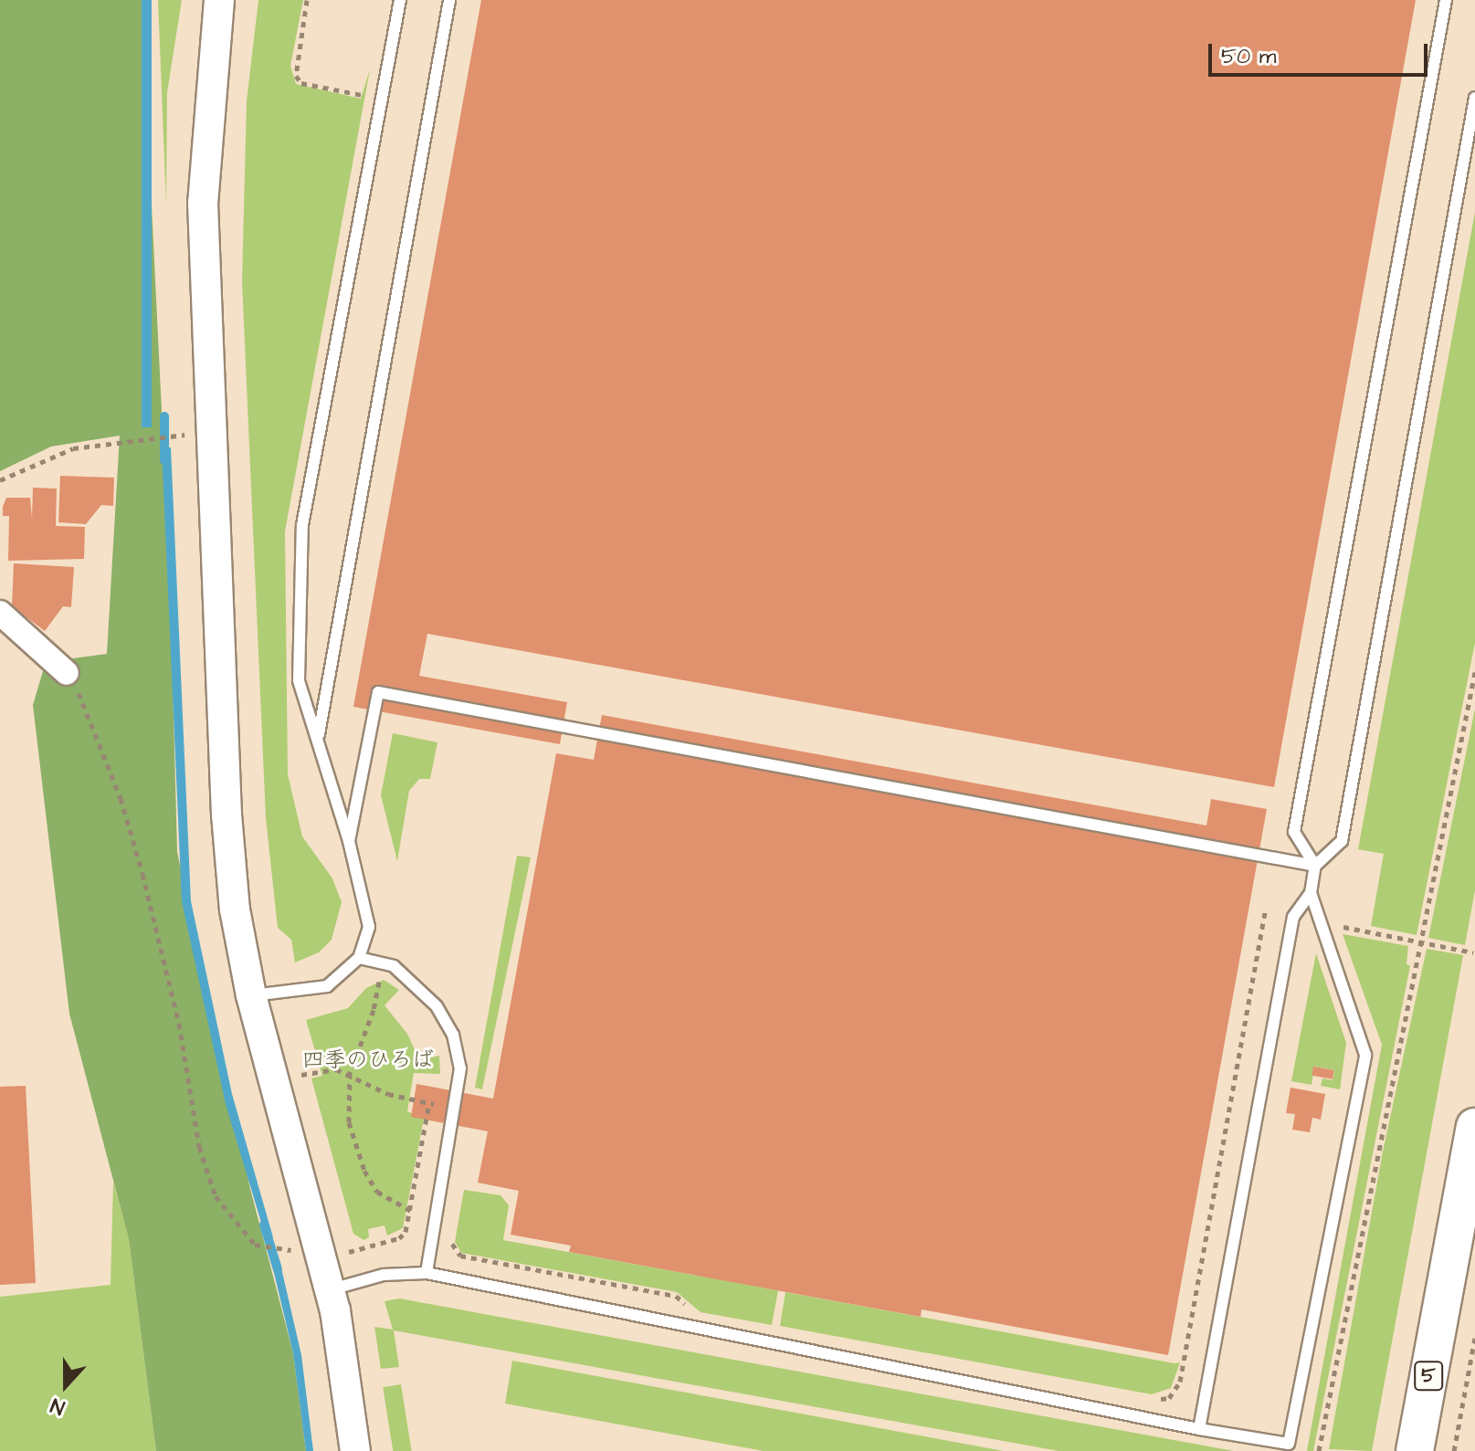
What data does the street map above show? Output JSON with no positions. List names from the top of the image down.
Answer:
{
  "streets": {
    "main road": ["5"]
  },
  "parks": ["四季のひろば"],
  "scale_bar": "50 m",
  "north": "bottom"
}
